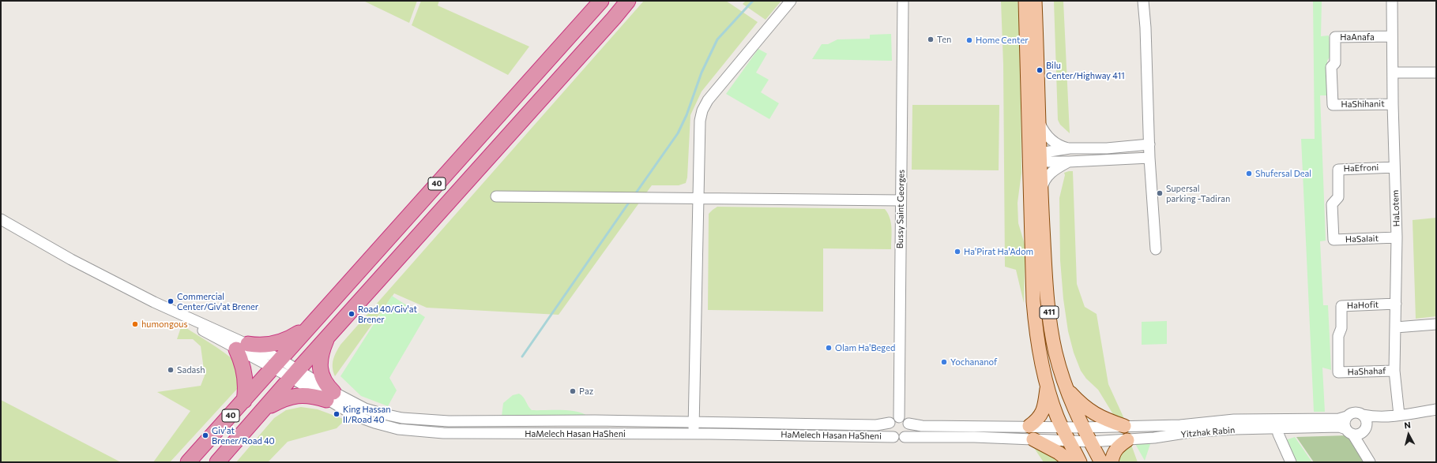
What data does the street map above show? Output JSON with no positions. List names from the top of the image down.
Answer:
{
  "streets": {
    "highway": ["40"],
    "main road": ["411"],
    "street": [
      "HaAnafa",
      "HaShihanit",
      "HaEfroni",
      "HaLotem",
      "Bussy Saint Georges",
      "HaSalait",
      "HaHofit",
      "HaShahaf",
      "Yitzhak Rabin",
      "HaMelech Hasan HaSheni"
    ]
  },
  "crossings": [
    ["HaAnafa", "HaShihanit"],
    ["HaAnafa", "HaLotem"],
    ["HaShihanit", "HaLotem"],
    ["HaEfroni", "HaLotem"],
    ["HaEfroni", "HaSalait"],
    ["40", "HaMelech Hasan HaSheni"],
    ["HaLotem", "HaSalait"],
    ["HaLotem", "HaHofit"],
    ["HaLotem", "HaShahaf"],
    ["Bussy Saint Georges", "HaMelech Hasan HaSheni"],
    ["HaHofit", "HaShahaf"],
    ["411", "Yitzhak Rabin"]
  ],
  "places": [
    "Ten",
    "Home Center",
    "Bilu Center/Highway 411",
    "Shufersal Deal",
    "Supersal parking -Tadiran",
    "Ha'Pirat Ha'Adom",
    "Commercial Center/Giv'at Brener",
    "Road 40/Giv'at Brener",
    "humongous",
    "Olam Ha'Beged",
    "Yochananof",
    "Sadash",
    "Paz",
    "King Hassan II/Road 40",
    "Giv'at Brener/Road 40"
  ],
  "north": "top"
}
